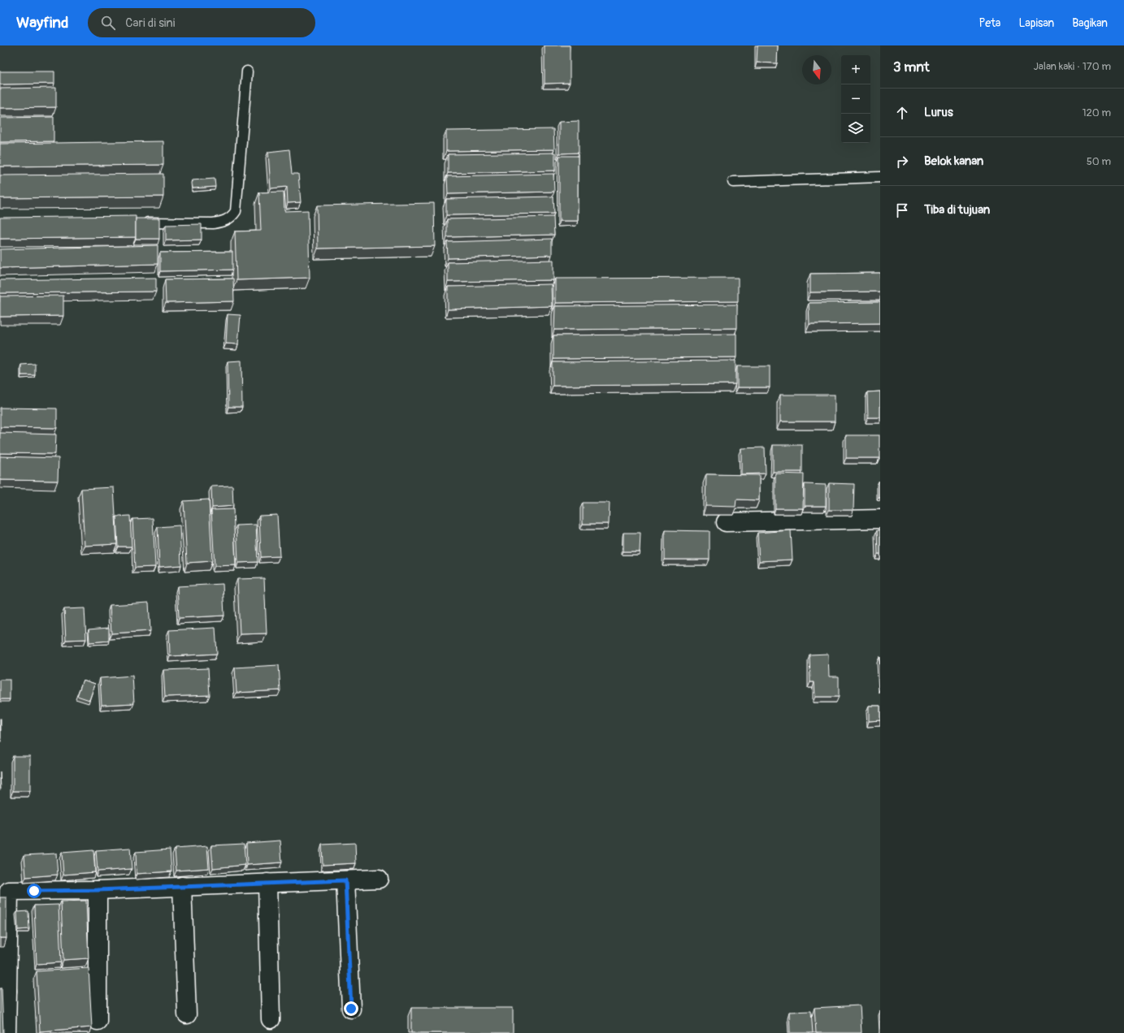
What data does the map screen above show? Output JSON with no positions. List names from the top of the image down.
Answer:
{
  "north": "bottom",
  "page": {
    "header": "Wayfind",
    "search": "Cari di sini",
    "nav": ["Peta", "Lapisan", "Bagikan"],
    "heading": ["3 mnt", "Jalan kaki · 170 m"],
    "map_buttons": ["+", "−"],
    "list": [
      ["Lurus", "120 m"],
      ["Belok kanan", "50 m"],
      "Tiba di tujuan"
    ]
  }
}
